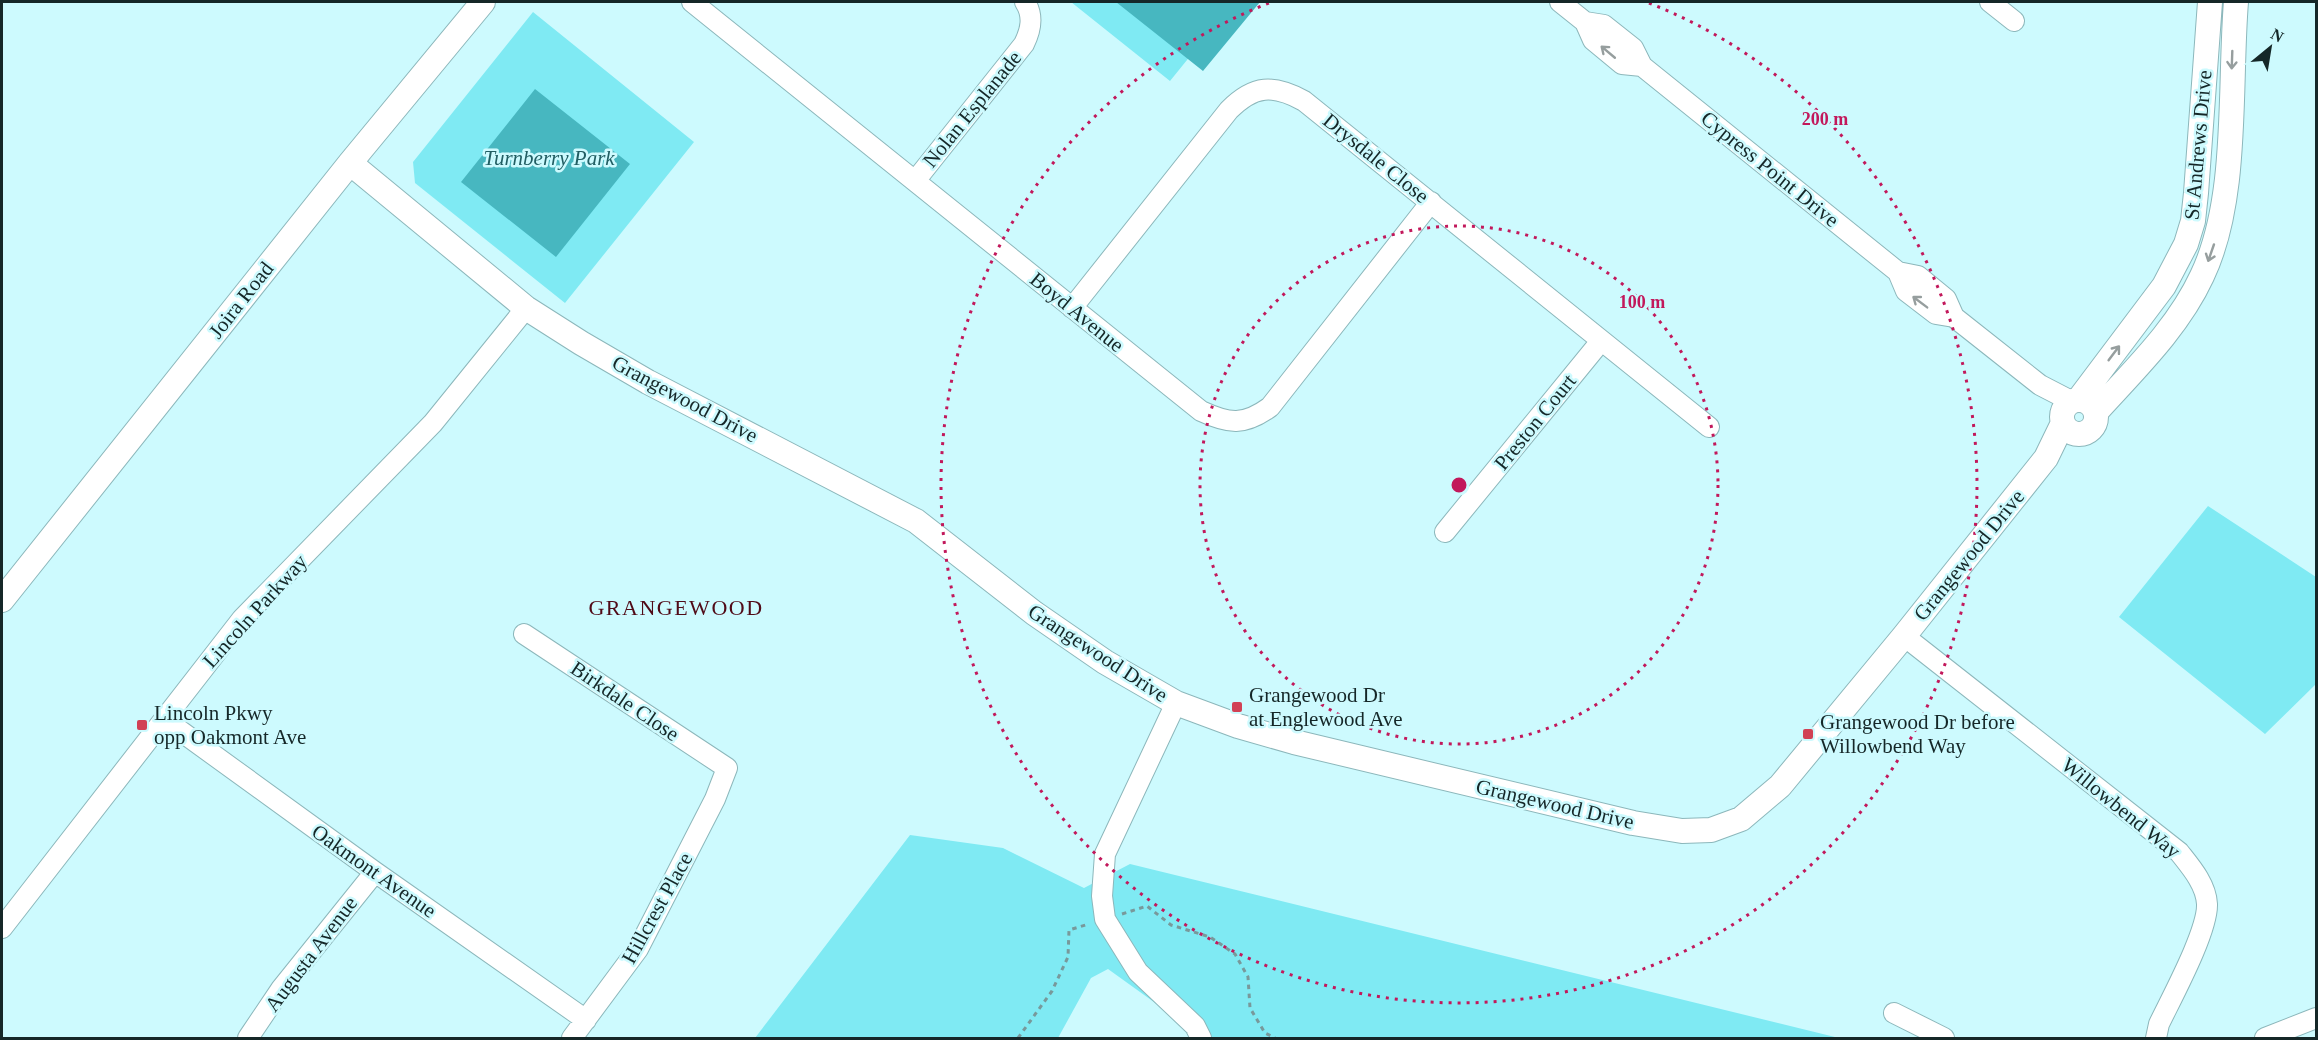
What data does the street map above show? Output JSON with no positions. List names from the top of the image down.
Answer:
{
  "streets": {
    "street": [
      "Nolan Esplanade",
      "St Andrews Drive",
      "Drysdale Close",
      "Cypress Point Drive",
      "Joira Road",
      "Boyd Avenue",
      "Grangewood Drive",
      "Preston Court",
      "Lincoln Parkway",
      "Birkdale Close",
      "Willowbend Way",
      "Oakmont Avenue",
      "Hillcrest Place",
      "Augusta Avenue"
    ]
  },
  "crossings": [
    ["Nolan Esplanade", "Boyd Avenue"],
    ["St Andrews Drive", "Cypress Point Drive"],
    ["St Andrews Drive", "Grangewood Drive"],
    ["Drysdale Close", "Boyd Avenue"],
    ["Drysdale Close", "Preston Court"],
    ["Cypress Point Drive", "Grangewood Drive"],
    ["Joira Road", "Grangewood Drive"],
    ["Grangewood Drive", "Lincoln Parkway"],
    ["Grangewood Drive", "Willowbend Way"],
    ["Lincoln Parkway", "Oakmont Avenue"],
    ["Birkdale Close", "Hillcrest Place"],
    ["Oakmont Avenue", "Hillcrest Place"],
    ["Oakmont Avenue", "Augusta Avenue"]
  ],
  "districts": ["GRANGEWOOD"],
  "parks": ["Turnberry Park"],
  "places": {
    "transit": ["Grangewood Dr at Englewood Ave", "Lincoln Pkwy opp Oakmont Ave", "Grangewood Dr before Willowbend Way"]
  },
  "north": "top right",
  "rings": ["200 m", "100 m"]
}
